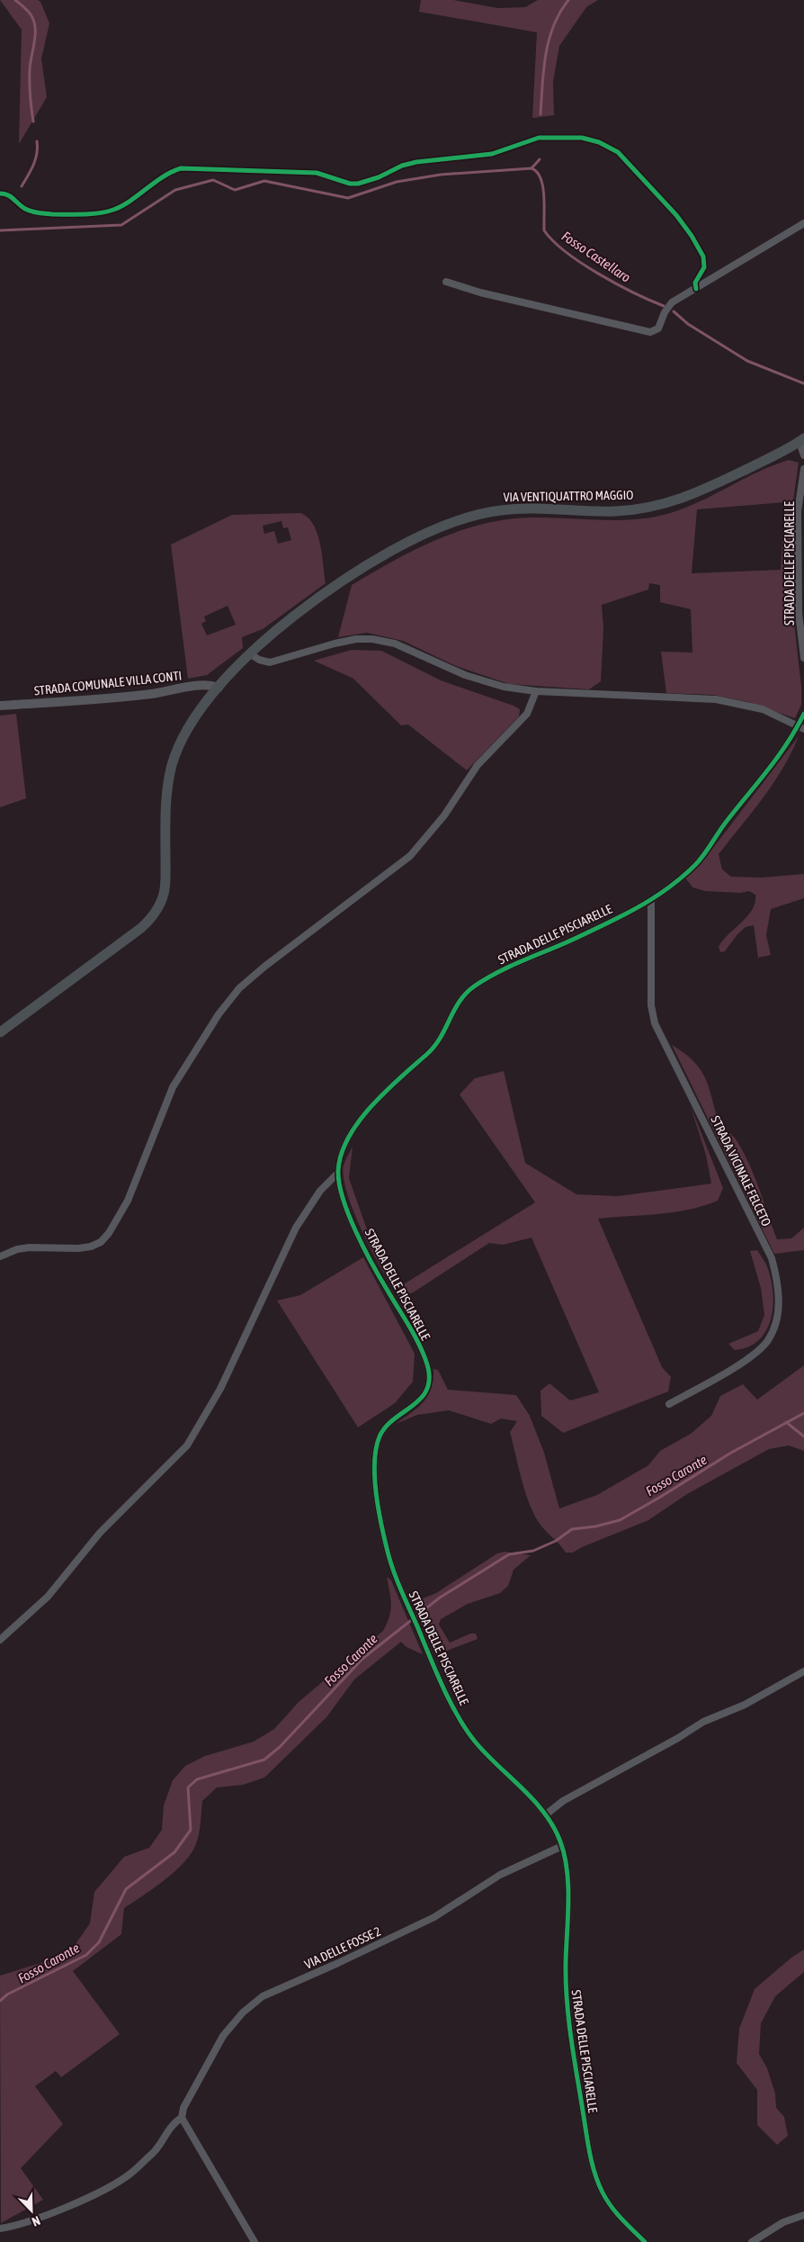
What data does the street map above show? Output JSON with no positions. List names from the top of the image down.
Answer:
{
  "streets": {
    "main road": ["VIA VENTIQUATTRO MAGGIO"],
    "street": [
      "STRADA DELLE PISCIARELLE",
      "STRADA COMUNALE VILLA CONTI",
      "STRADA VICINALE FELCETO",
      "VIA DELLE FOSSE 2"
    ]
  },
  "crossings": [
    ["VIA VENTIQUATTRO MAGGIO", "STRADA COMUNALE VILLA CONTI"],
    ["STRADA DELLE PISCIARELLE", "STRADA VICINALE FELCETO"],
    ["STRADA DELLE PISCIARELLE", "VIA DELLE FOSSE 2"]
  ],
  "water": ["Fosso Castellaro", "Fosso Caronte"],
  "north": "bottom right"
}
